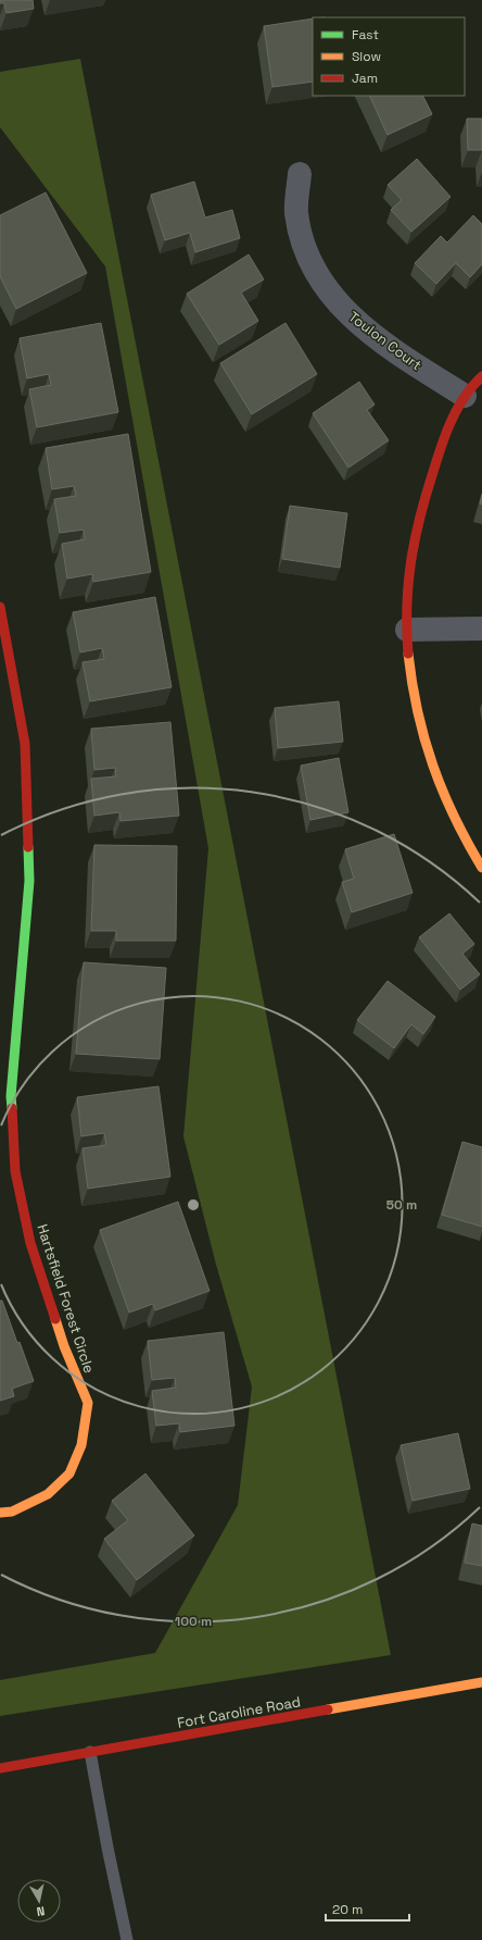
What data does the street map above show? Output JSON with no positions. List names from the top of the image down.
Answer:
{
  "streets": {
    "street": ["Toulon Court", "Hartsfield Forest Circle", "Fort Caroline Road"]
  },
  "legend": ["Fast", "Slow", "Jam"],
  "scale_bar": "20 m",
  "north": "bottom",
  "rings": ["50 m", "100 m"]
}
